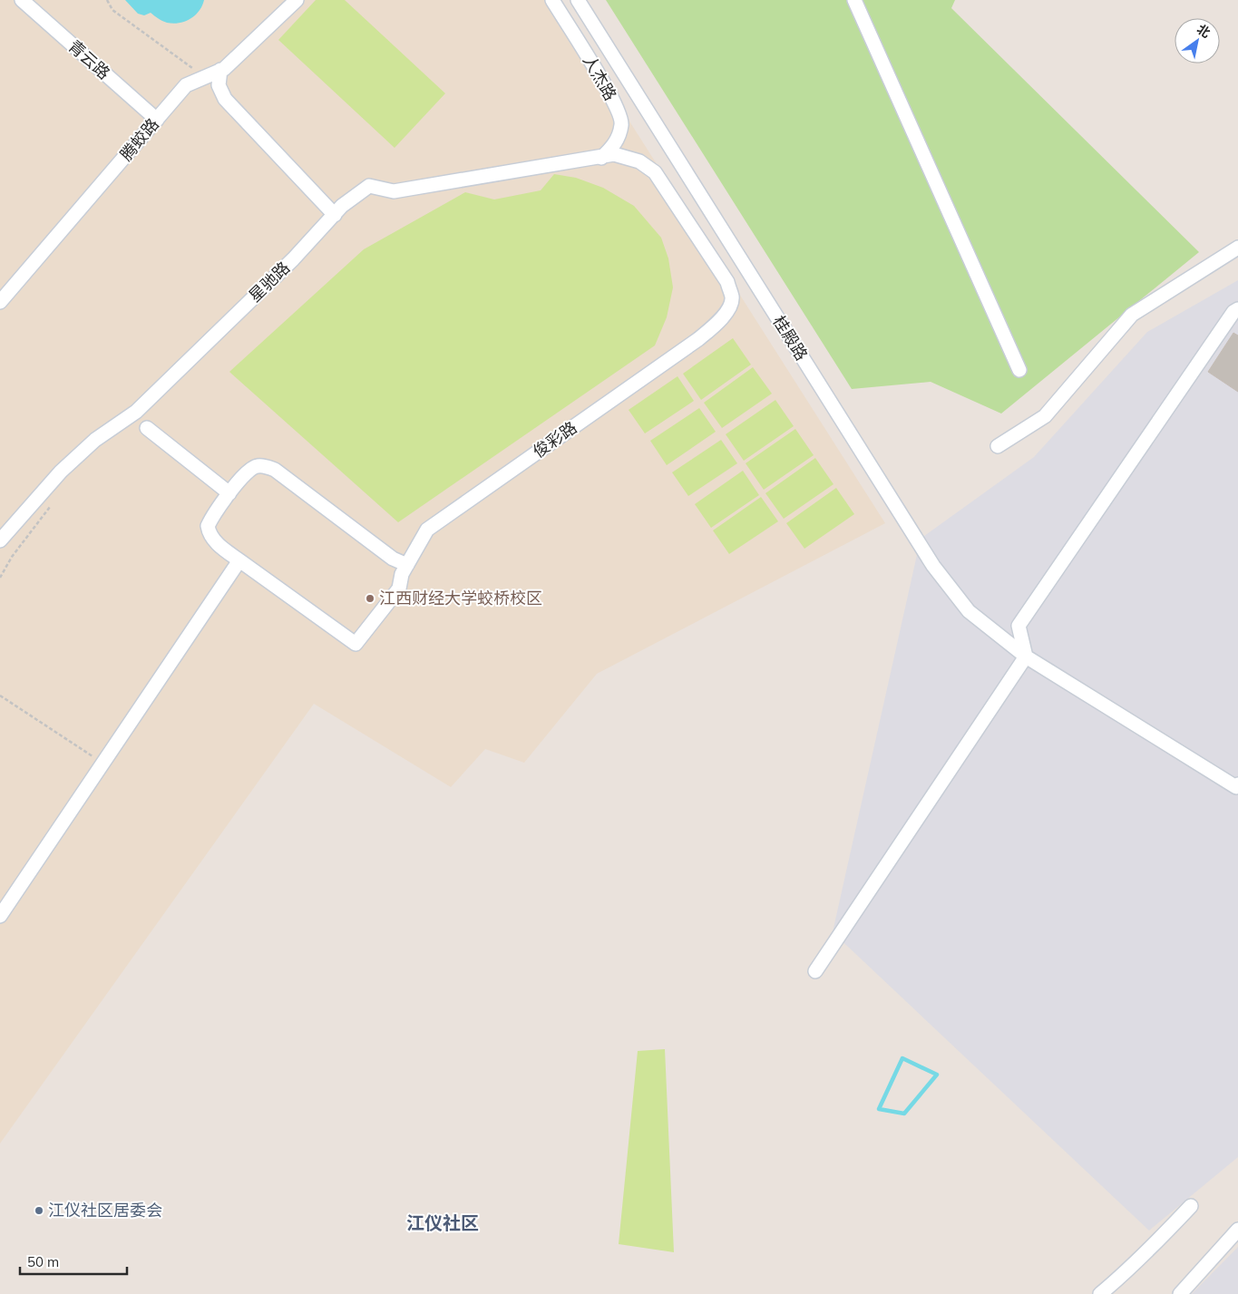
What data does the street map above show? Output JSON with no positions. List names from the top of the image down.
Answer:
{
  "streets": {
    "street": [
      "青云路",
      "人杰路",
      "腾蛟路",
      "星驰路",
      "桂殿路",
      "俊彩路"
    ]
  },
  "crossings": [
    ["青云路", "腾蛟路"],
    ["人杰路", "星驰路"],
    ["人杰路", "俊彩路"],
    ["星驰路", "俊彩路"]
  ],
  "districts": ["江仪社区"],
  "places": ["江西财经大学蛟桥校区", "江仪社区居委会"],
  "scale_bar": "50 m",
  "north": "top right"
}
